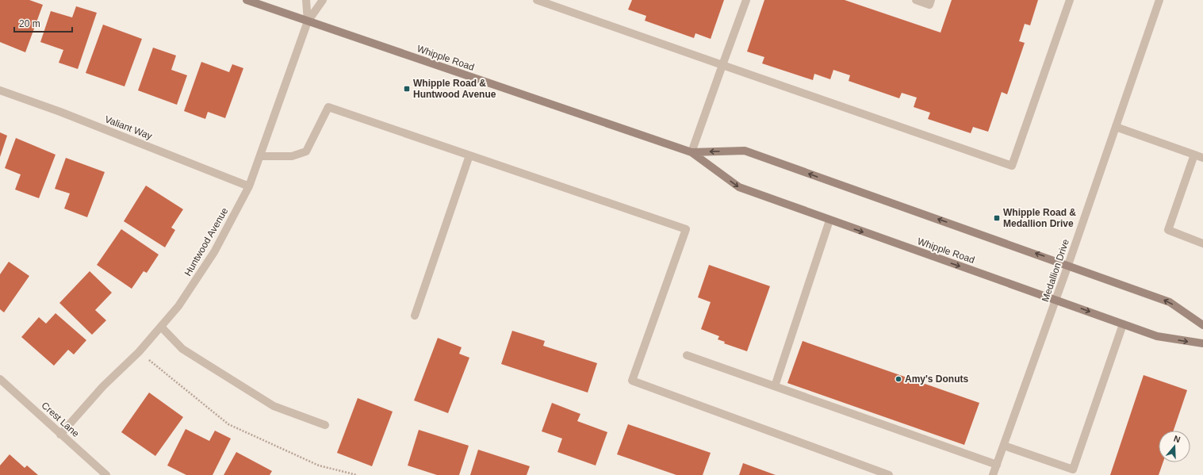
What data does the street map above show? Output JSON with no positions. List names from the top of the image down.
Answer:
{
  "streets": {
    "main road": ["Whipple Road"],
    "street": [
      "Valiant Way",
      "Huntwood Avenue",
      "Medallion Drive",
      "Crest Lane"
    ]
  },
  "crossings": [
    ["Whipple Road", "Huntwood Avenue"],
    ["Whipple Road", "Medallion Drive"],
    ["Valiant Way", "Huntwood Avenue"],
    ["Huntwood Avenue", "Crest Lane"]
  ],
  "places": {
    "transit": ["Whipple Road & Huntwood Avenue", "Whipple Road & Medallion Drive"],
    "other": ["Amy's Donuts"]
  },
  "scale_bar": "20 m",
  "north": "top"
}
